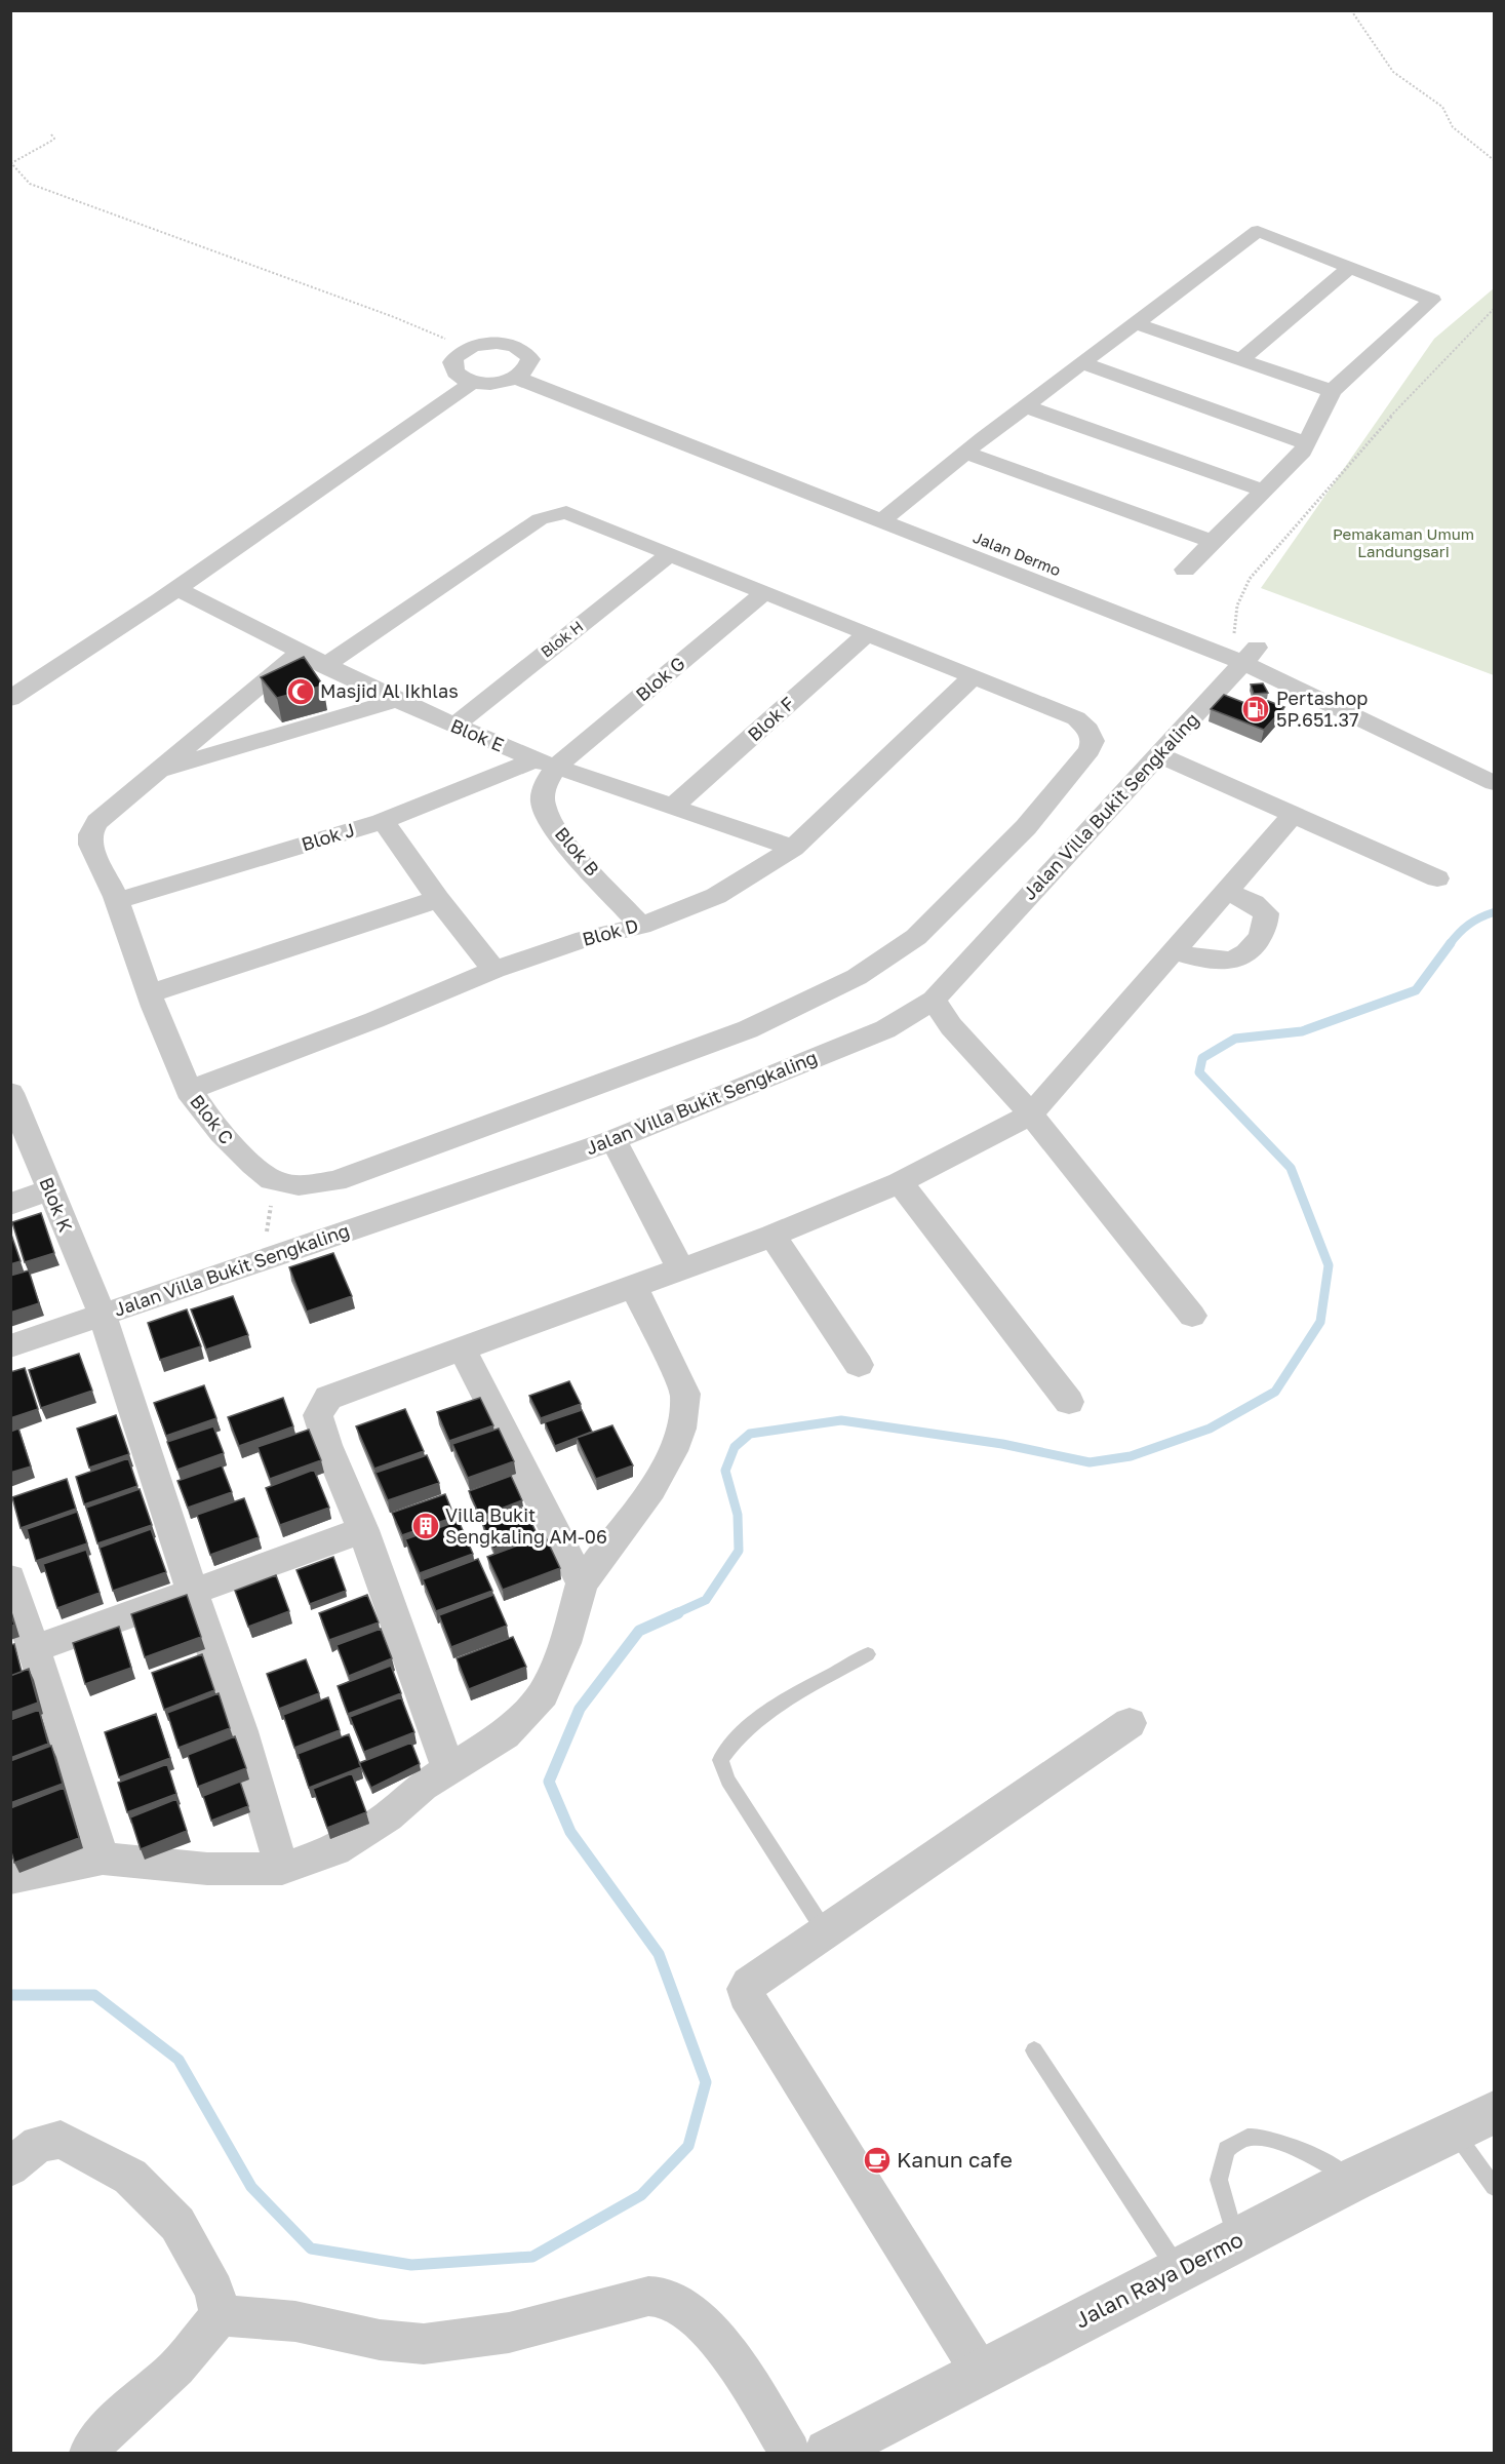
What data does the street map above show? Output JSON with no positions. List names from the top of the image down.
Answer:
{
  "streets": {
    "street": [
      "Blok H",
      "Blok G",
      "Blok F",
      "Blok E",
      "Jalan Villa Bukit Sengkaling",
      "Blok J",
      "Blok B",
      "Blok D",
      "Blok C",
      "Blok K",
      "Jalan Raya Dermo"
    ]
  },
  "crossings": [
    ["Blok H", "Blok E"],
    ["Blok G", "Blok E"],
    ["Blok G", "Blok J"],
    ["Blok G", "Blok B"],
    ["Blok F", "Blok E"],
    ["Blok E", "Blok J"],
    ["Blok E", "Blok B"],
    ["Blok E", "Blok D"],
    ["Blok E", "Blok C"],
    ["Jalan Villa Bukit Sengkaling", "Blok K"],
    ["Blok J", "Blok B"],
    ["Blok J", "Blok C"],
    ["Blok B", "Blok D"],
    ["Blok D", "Blok C"]
  ],
  "parks": ["Pemakaman Umum Landungsari"],
  "places": {
    "mosque": ["Masjid Al Ikhlas"],
    "fuel station": ["Pertashop 5P.651.37"],
    "building": ["Villa Bukit Sengkaling AM-06"],
    "cafe": ["Kanun cafe"]
  }
}
